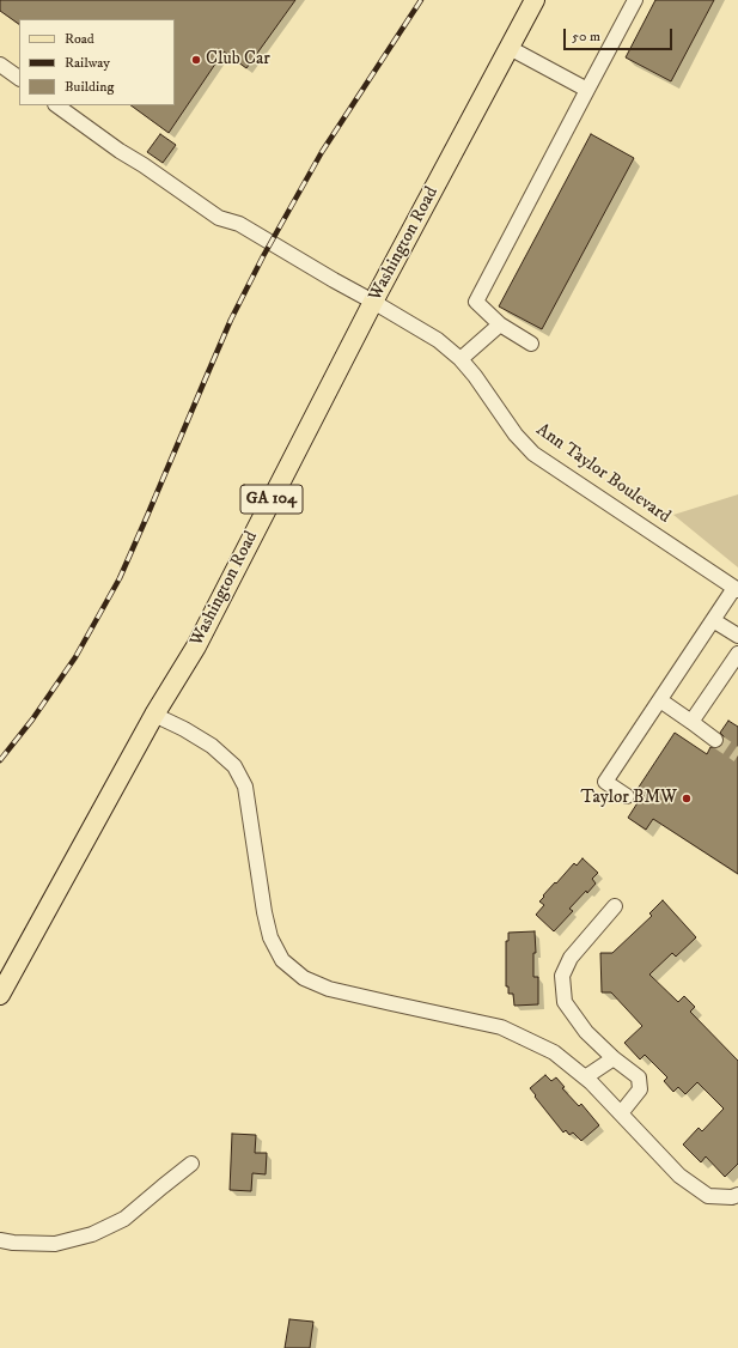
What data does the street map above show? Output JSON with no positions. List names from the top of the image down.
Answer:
{
  "streets": {
    "main road": ["Washington Road", "GA 104"],
    "street": ["Ann Taylor Boulevard"]
  },
  "crossings": [
    ["Washington Road", "Ann Taylor Boulevard"]
  ],
  "places": ["Club Car", "Taylor BMW"],
  "legend": ["Road", "Railway", "Building"],
  "scale_bar": "50 m"
}
